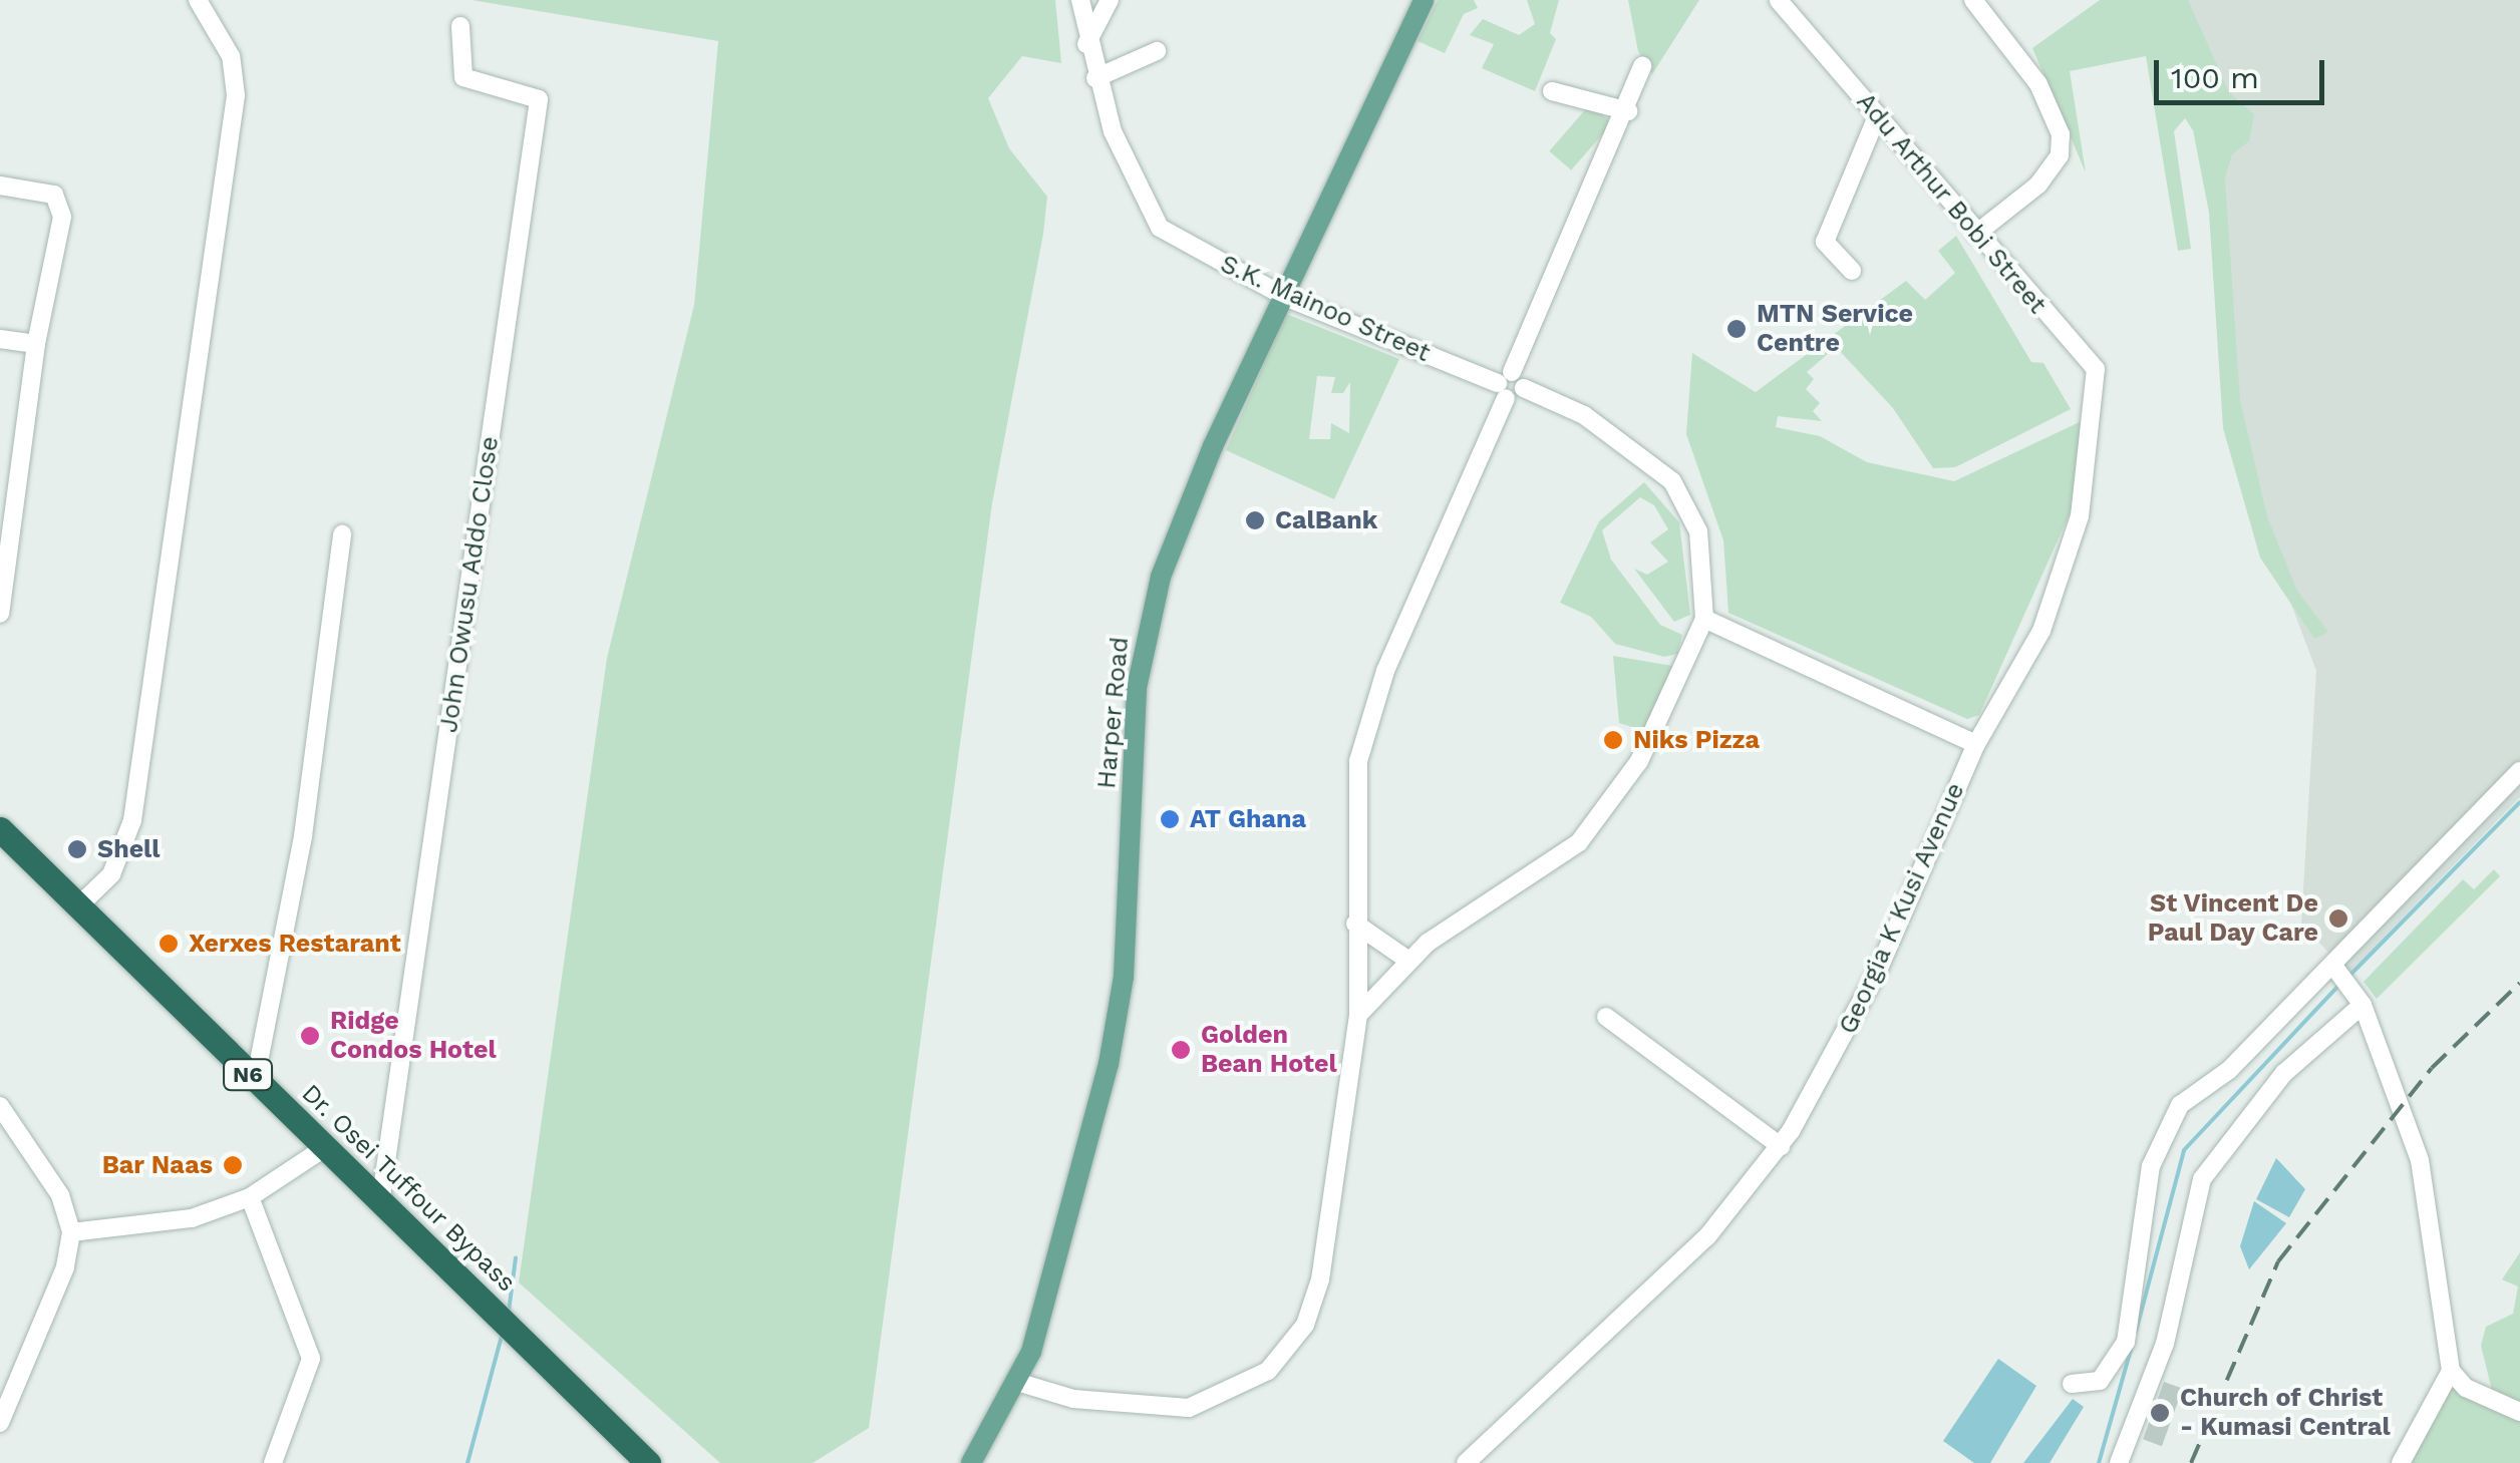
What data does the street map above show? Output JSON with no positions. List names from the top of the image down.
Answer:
{
  "streets": {
    "highway": ["N6", "Dr. Osei Tuffour Bypass"],
    "main road": ["Harper Road"],
    "street": [
      "Adu Arthur Bobi Street",
      "S.K. Mainoo Street",
      "John Owusu Addo Close",
      "Georgia K Kusi Avenue"
    ]
  },
  "crossings": [
    ["Adu Arthur Bobi Street", "Georgia K Kusi Avenue"],
    ["S.K. Mainoo Street", "Harper Road"],
    ["John Owusu Addo Close", "Dr. Osei Tuffour Bypass"]
  ],
  "places": [
    "MTN Service Centre",
    "CalBank",
    "Niks Pizza",
    "AT Ghana",
    "Shell",
    "St Vincent De Paul Day Care",
    "Xerxes Restarant",
    "Ridge Condos Hotel",
    "Golden Bean Hotel",
    "Bar Naas",
    "Church of Christ - Kumasi Central"
  ],
  "scale_bar": "100 m"
}
